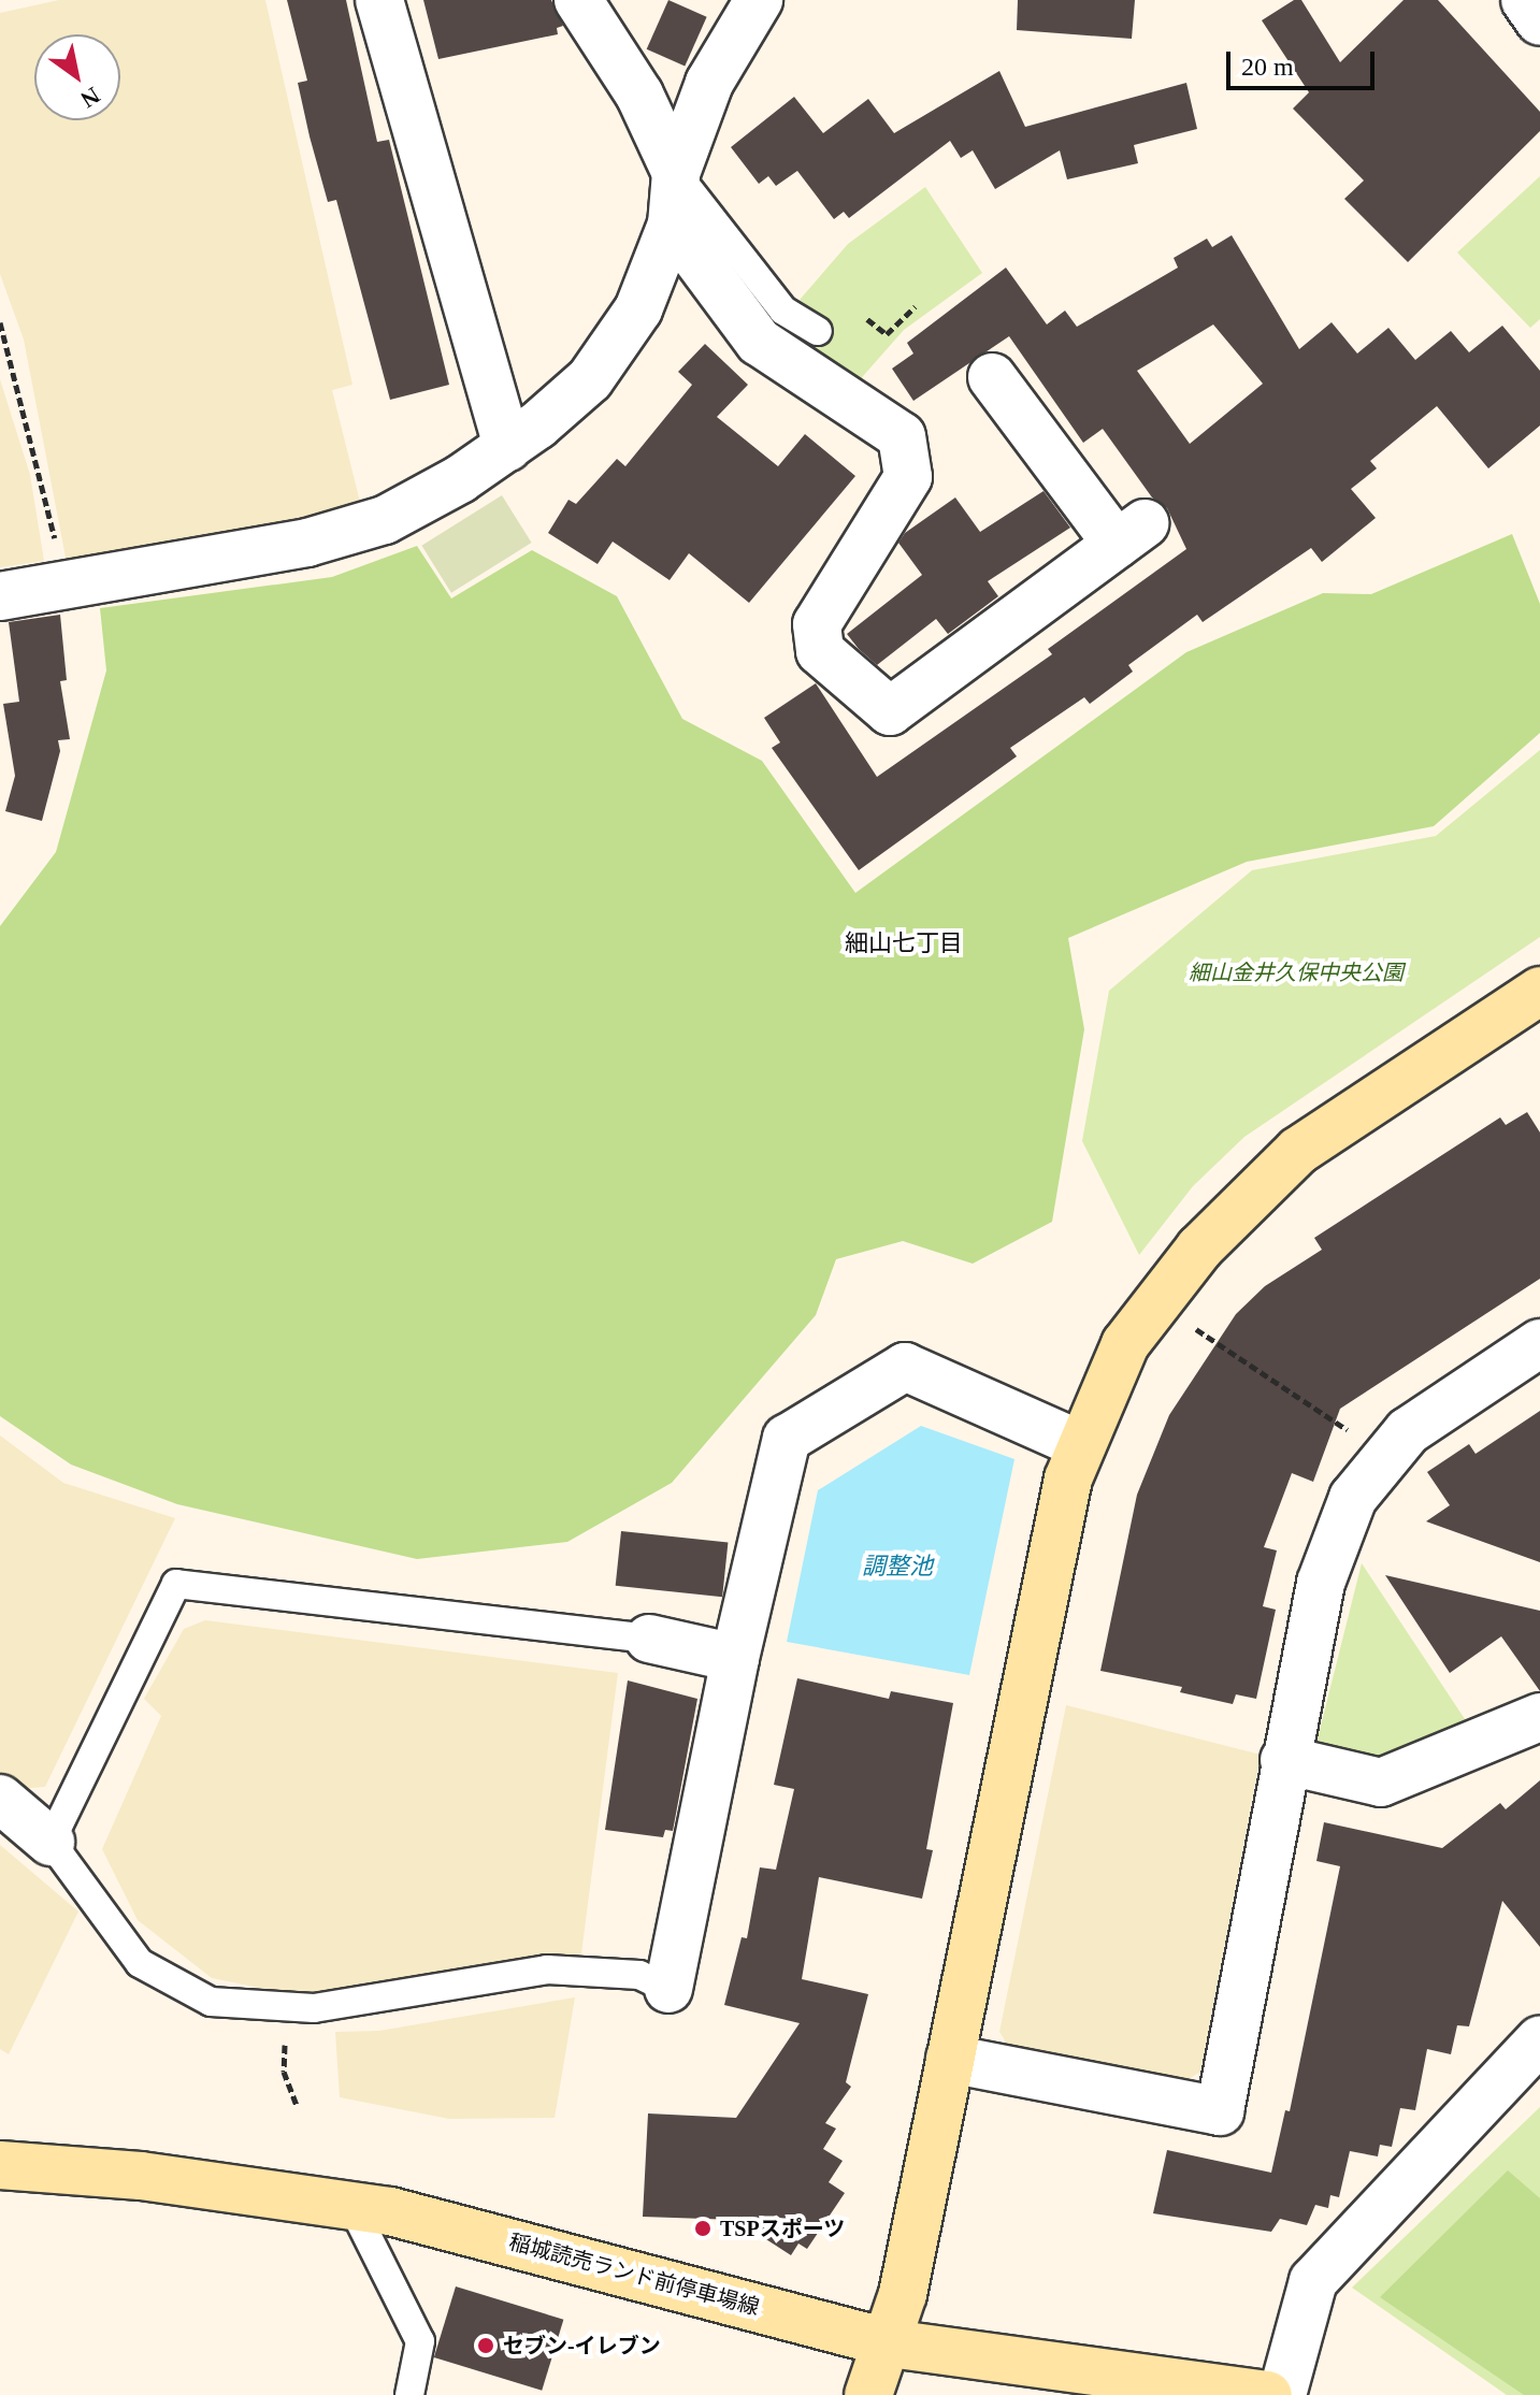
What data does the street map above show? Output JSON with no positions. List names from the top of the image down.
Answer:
{
  "streets": {
    "street": ["稲城読売ランド前停車場線"]
  },
  "districts": ["細山七丁目"],
  "water": ["調整池"],
  "parks": ["細山金井久保中央公園"],
  "places": ["TSPスポーツ", "セブン-イレブン"],
  "scale_bar": "20 m",
  "north": "bottom right"
}
